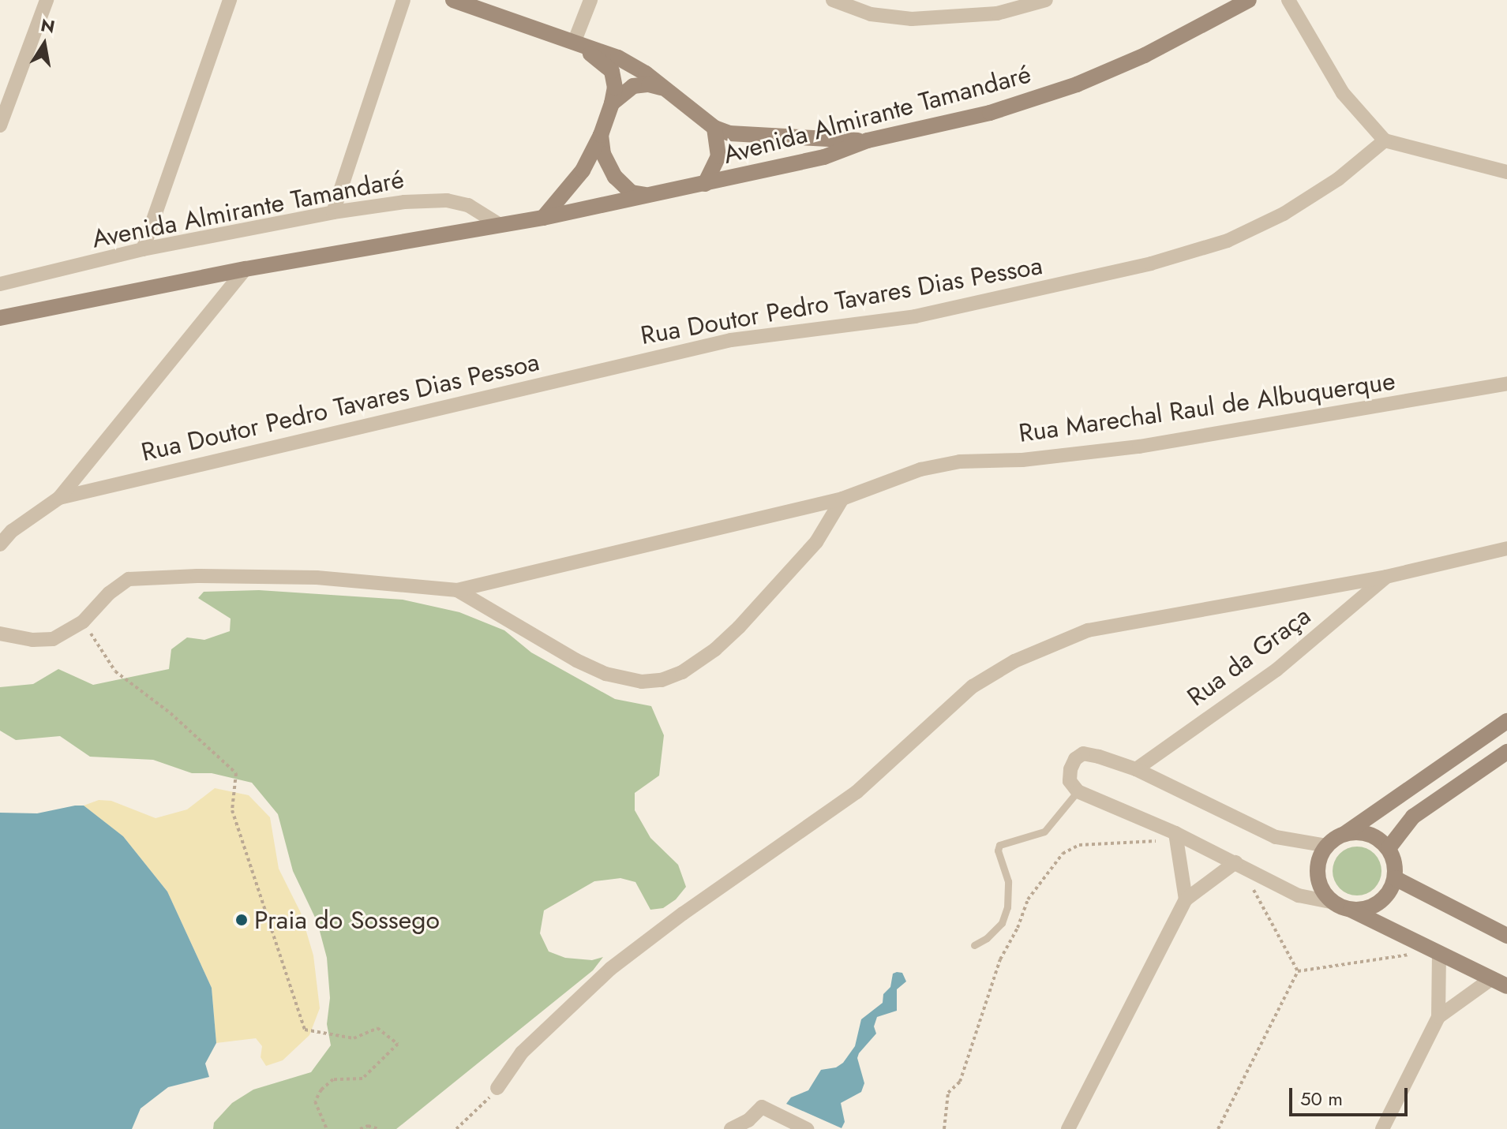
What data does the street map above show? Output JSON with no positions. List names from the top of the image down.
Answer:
{
  "streets": {
    "street": [
      "Avenida Almirante Tamandaré",
      "Rua Doutor Pedro Tavares Dias Pessoa",
      "Rua Marechal Raul de Albuquerque",
      "Rua da Graça"
    ]
  },
  "places": ["Praia do Sossego"],
  "scale_bar": "50 m",
  "north": "top"
}
